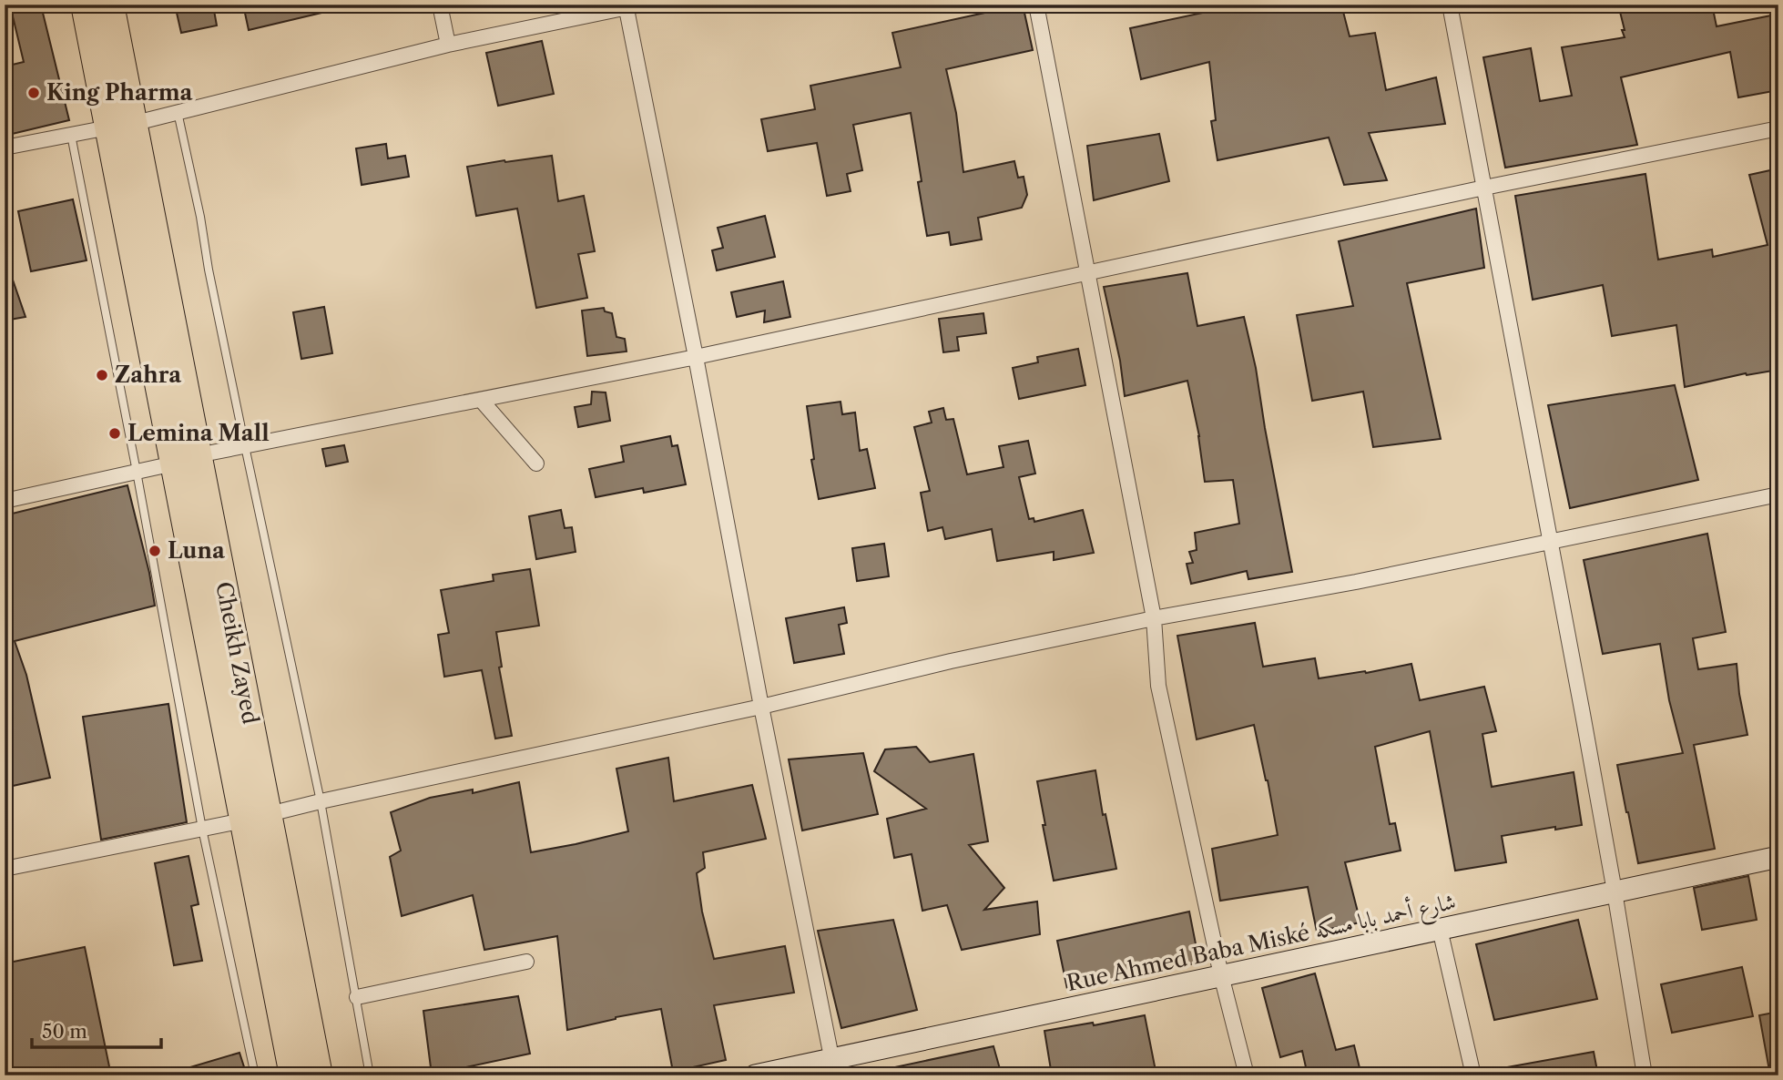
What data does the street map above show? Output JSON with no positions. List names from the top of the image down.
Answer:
{
  "streets": {
    "highway": ["Cheikh Zayed"],
    "street": ["Rue Ahmed Baba Miské شارع أحمد بابا مسكه"]
  },
  "places": [
    "King Pharma",
    "Zahra",
    "Lemina Mall",
    "Luna"
  ],
  "scale_bar": "50 m"
}
